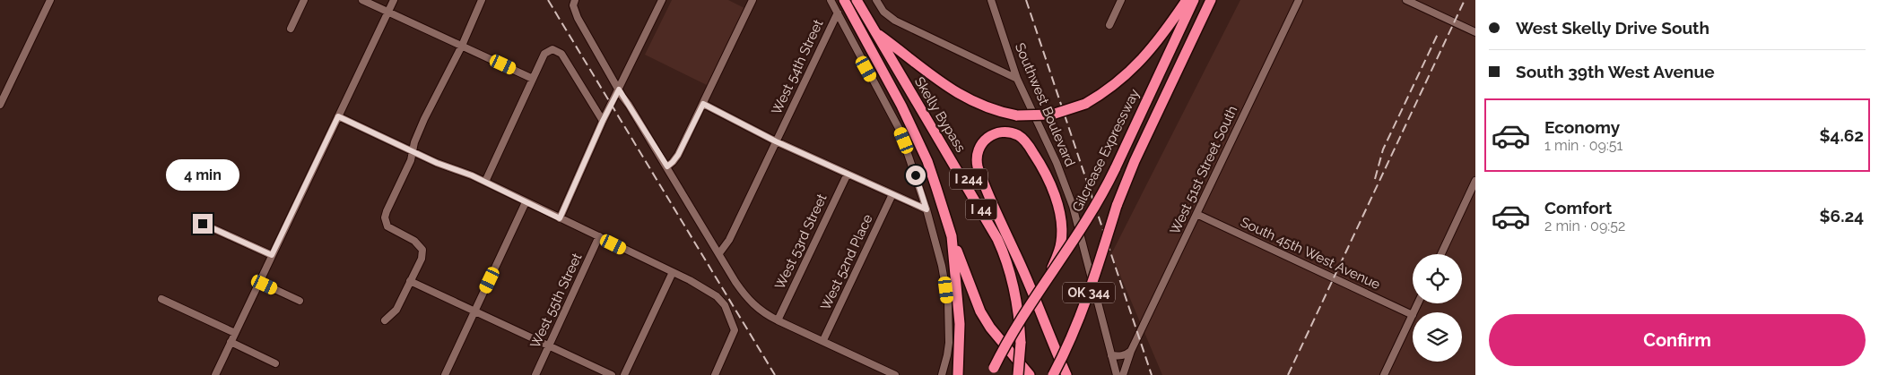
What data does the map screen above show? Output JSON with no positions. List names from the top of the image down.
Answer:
{
  "streets": {
    "highway": [
      "Skelly Bypass",
      "Gilcrease Expressway",
      "I 244",
      "I 44",
      "OK 344"
    ],
    "street": [
      "West 54th Street",
      "Southwest Boulevard",
      "West 51st Street South",
      "West 53rd Street",
      "South 45th West Avenue",
      "West 52nd Place",
      "West 55th Street"
    ]
  },
  "crossings": [
    ["Skelly Bypass", "I 244"],
    ["West 51st Street South", "South 45th West Avenue"]
  ],
  "page": {
    "banner": ["West Skelly Drive South", "South 39th West Avenue"],
    "list": [
      {
        "name": "Economy",
        "note": "1 min · 09:51",
        "value": "$4.62"
      },
      {
        "name": "Comfort",
        "note": "2 min · 09:52",
        "value": "$6.24"
      }
    ],
    "bubble": "4 min",
    "buttons": "Confirm"
  }
}
